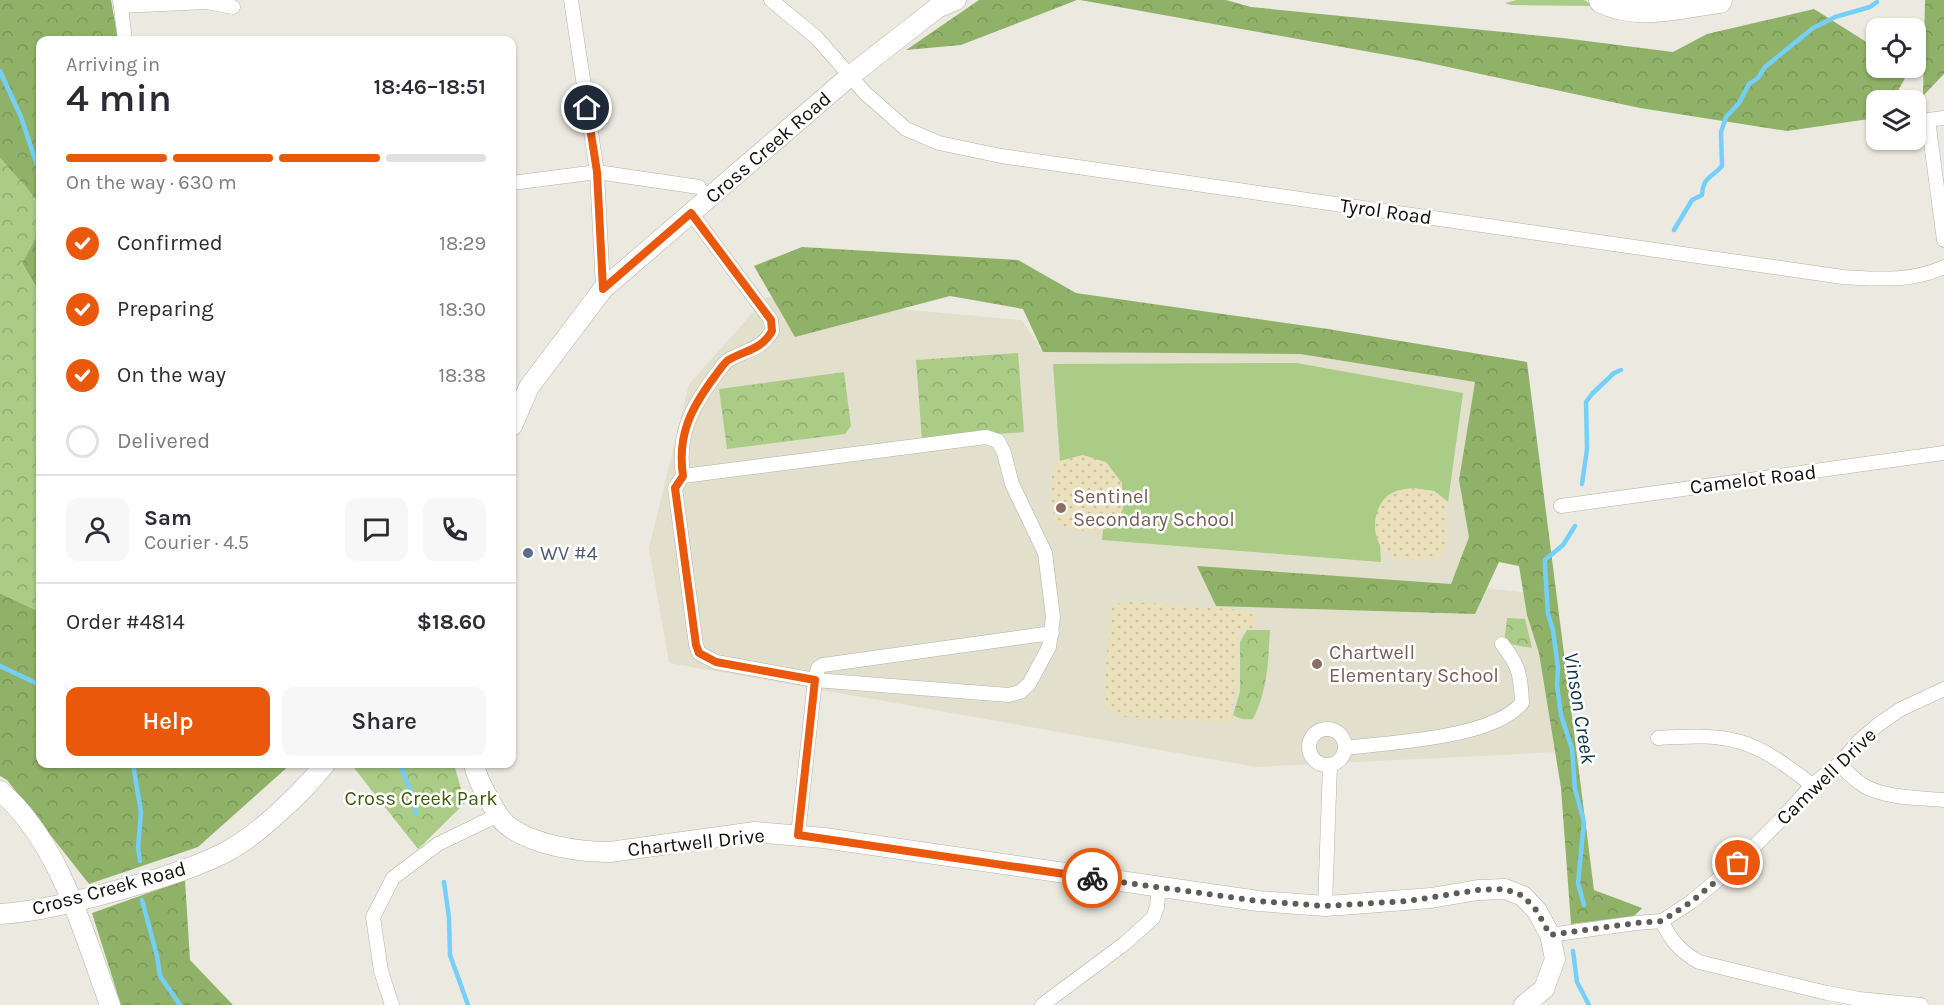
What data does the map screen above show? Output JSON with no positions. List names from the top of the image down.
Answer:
{
  "streets": {
    "street": [
      "Cross Creek Road",
      "Tyrol Road",
      "Camelot Road",
      "Camwell Drive",
      "Chartwell Drive"
    ]
  },
  "crossings": [
    ["Cross Creek Road", "Tyrol Road"]
  ],
  "water": ["Vinson Creek"],
  "parks": ["Cross Creek Park"],
  "places": ["Sentinel Secondary School", "WV #4", "Chartwell Elementary School"],
  "page": {
    "heading": ["4 min", "Arriving in", "18:46–18:51"],
    "panel": [
      "Sam",
      "Courier · 4.5",
      "Order #4814",
      "$18.60"
    ],
    "bar": "On the way · 630 m",
    "list": [
      ["Confirmed", "18:29"],
      ["Preparing", "18:30"],
      ["On the way", "18:38"],
      "Delivered"
    ],
    "buttons": ["Help", "Share"]
  }
}
